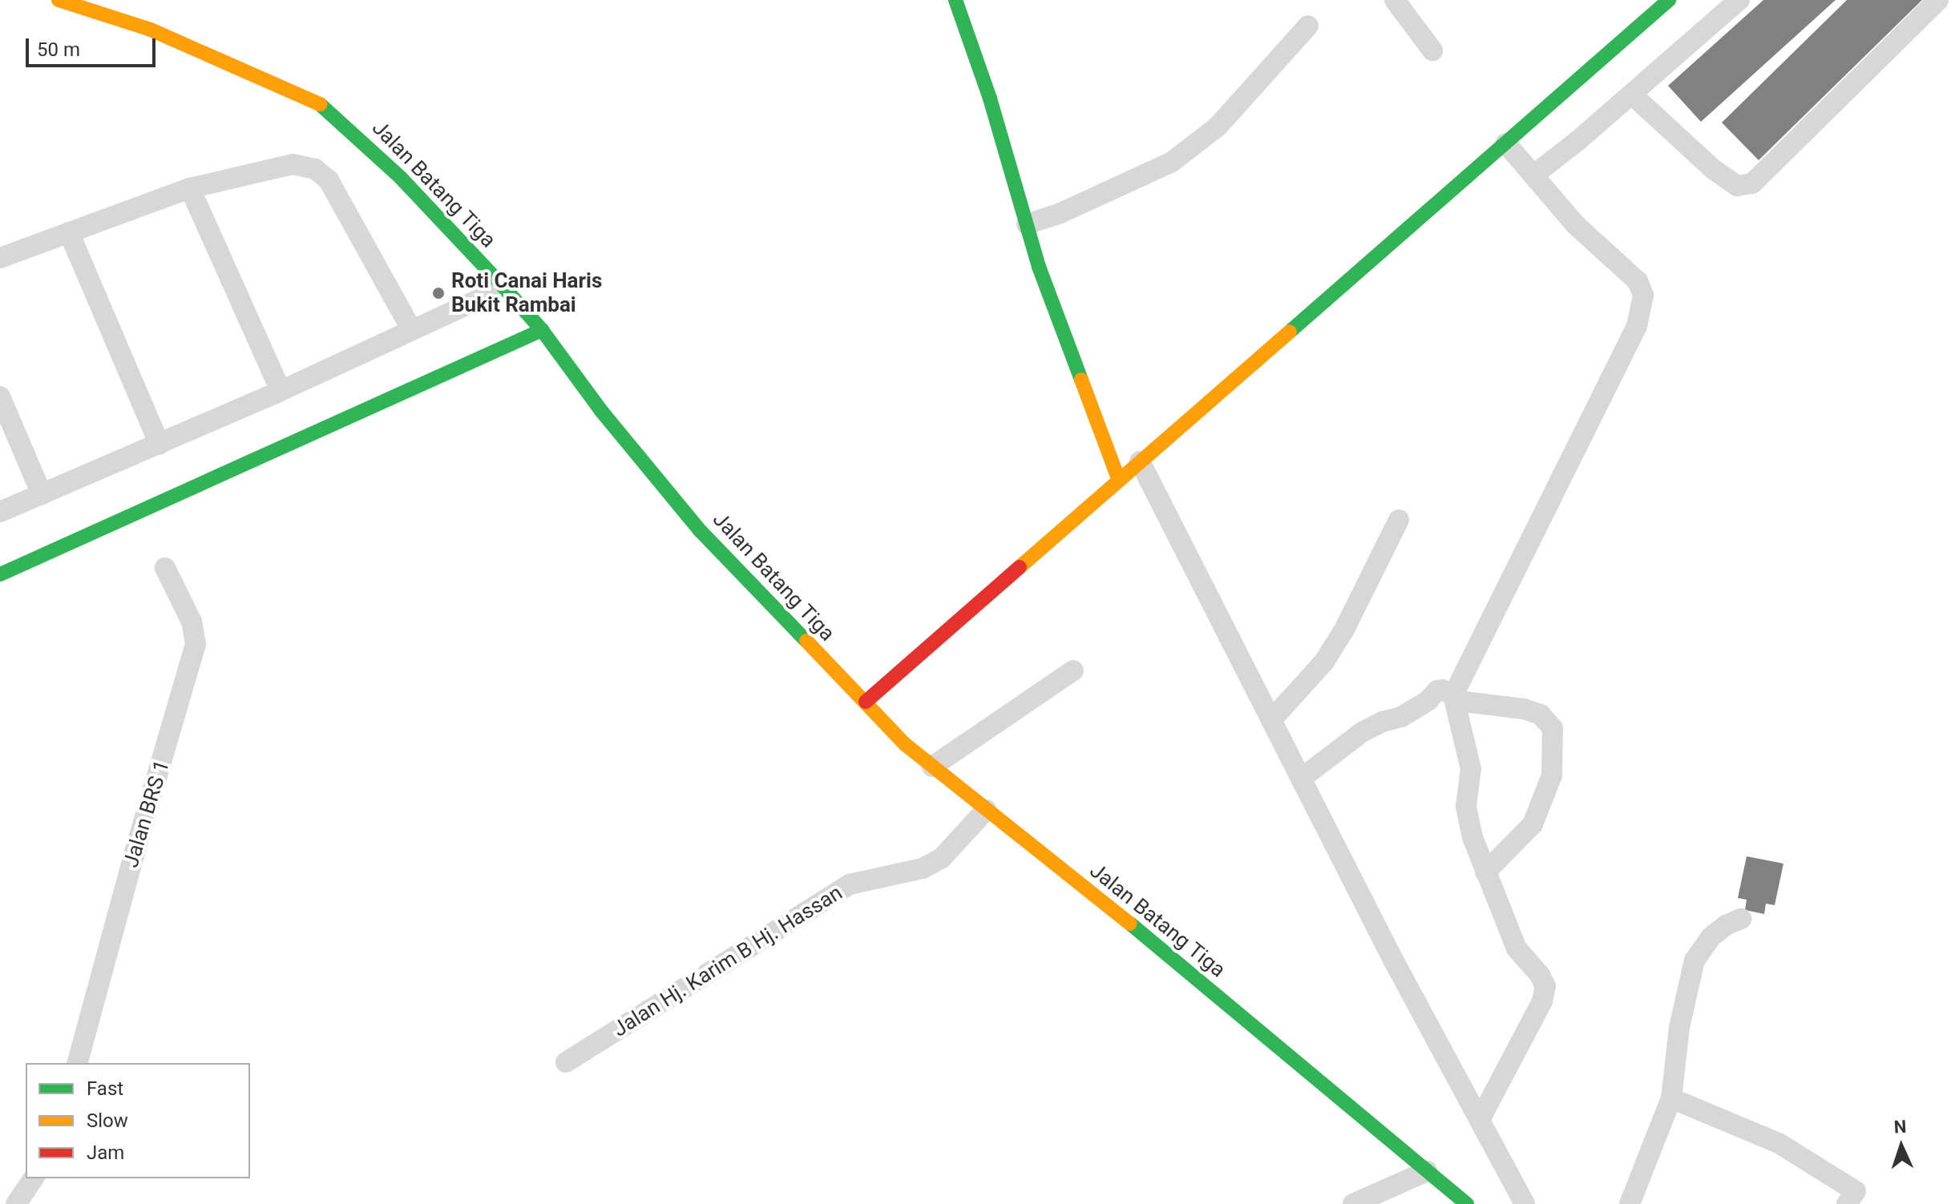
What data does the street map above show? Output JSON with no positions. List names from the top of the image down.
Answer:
{
  "streets": {
    "street": ["Jalan Batang Tiga", "Jalan BRS 1", "Jalan Hj. Karim B Hj. Hassan"]
  },
  "crossings": [
    ["Jalan Batang Tiga", "Jalan Hj. Karim B Hj. Hassan"]
  ],
  "places": ["Roti Canai Haris Bukit Rambai"],
  "legend": ["Fast", "Slow", "Jam"],
  "scale_bar": "50 m",
  "north": "top"
}
